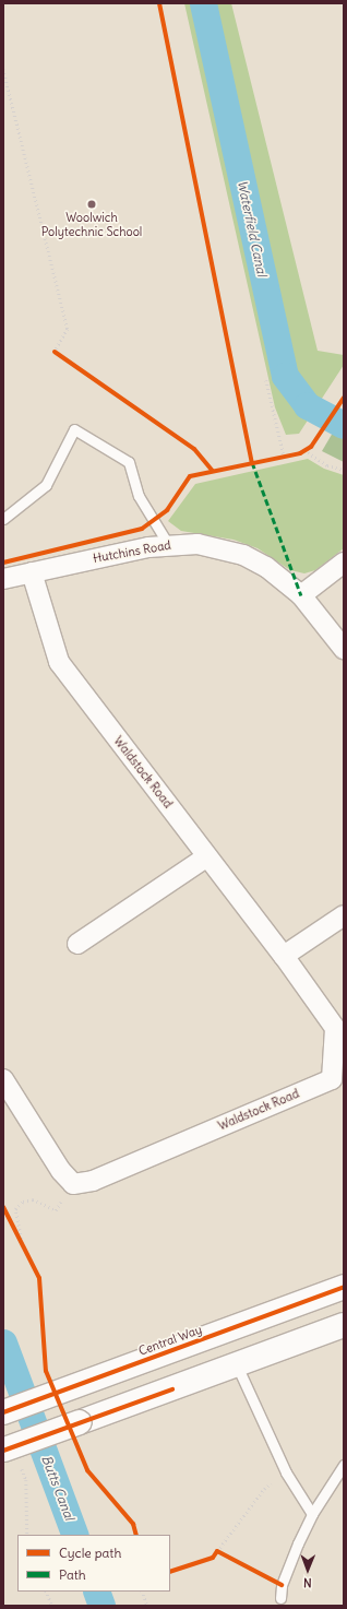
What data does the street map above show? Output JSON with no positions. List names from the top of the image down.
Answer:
{
  "streets": {
    "main road": ["Central Way"],
    "street": ["Hutchins Road", "Waldstock Road"]
  },
  "crossings": [
    ["Hutchins Road", "Waldstock Road"]
  ],
  "water": ["Waterfield Canal", "Butts Canal"],
  "places": ["Woolwich Polytechnic School"],
  "legend": ["Cycle path", "Path"],
  "north": "bottom"
}
